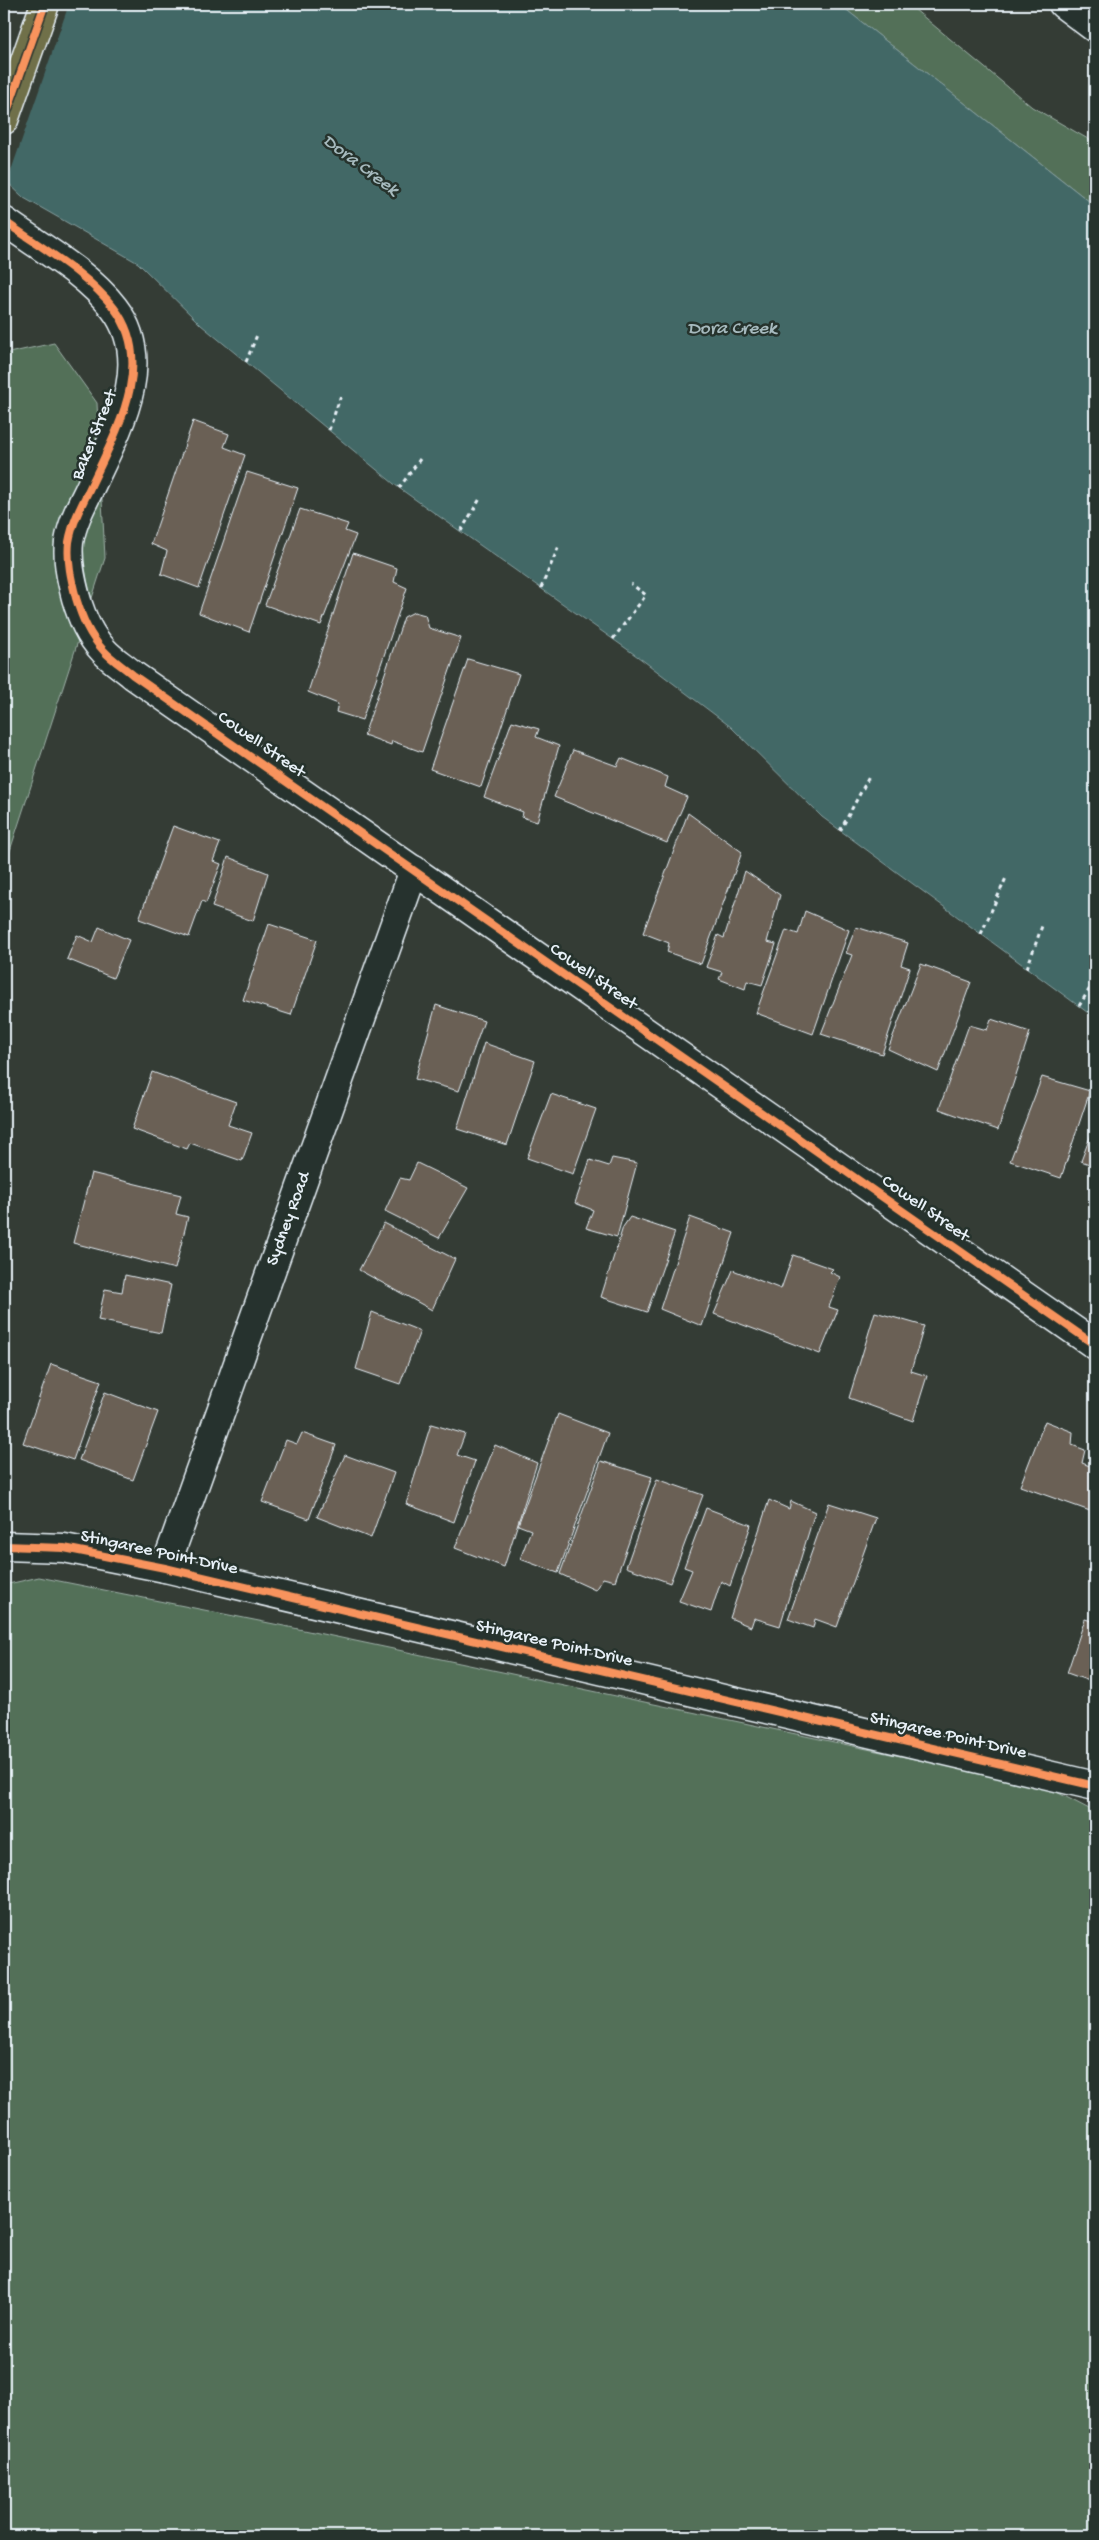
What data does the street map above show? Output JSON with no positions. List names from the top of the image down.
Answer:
{
  "streets": {
    "street": [
      "Baker Street",
      "Cowell Street",
      "Sydney Road",
      "Stingaree Point Drive"
    ]
  },
  "crossings": [
    ["Baker Street", "Cowell Street"],
    ["Cowell Street", "Sydney Road"],
    ["Sydney Road", "Stingaree Point Drive"]
  ],
  "water": ["Dora Creek"]
}
